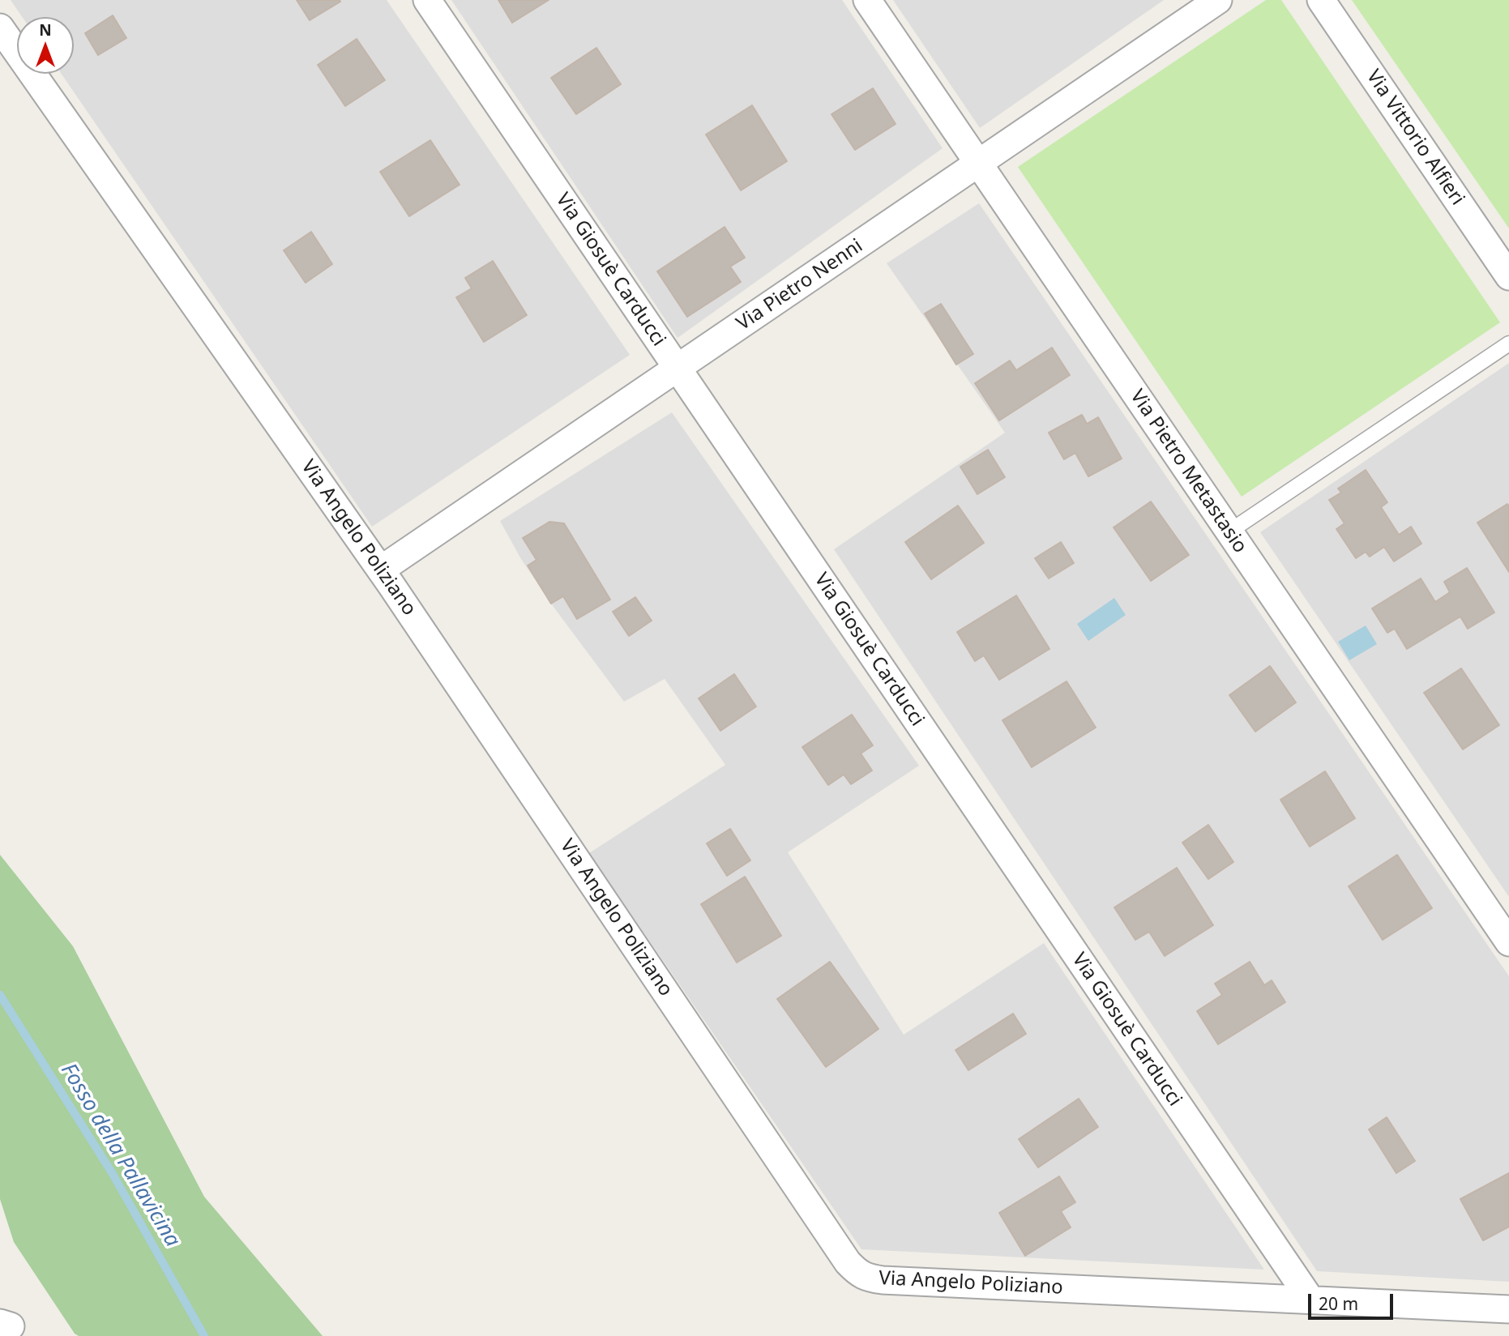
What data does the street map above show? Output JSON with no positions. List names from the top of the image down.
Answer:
{
  "streets": {
    "street": [
      "Via Vittorio Alfieri",
      "Via Giosuè Carducci",
      "Via Pietro Nenni",
      "Via Pietro Metastasio",
      "Via Angelo Poliziano"
    ]
  },
  "crossings": [
    ["Via Giosuè Carducci", "Via Pietro Nenni"],
    ["Via Giosuè Carducci", "Via Angelo Poliziano"],
    ["Via Pietro Nenni", "Via Pietro Metastasio"],
    ["Via Pietro Nenni", "Via Angelo Poliziano"]
  ],
  "water": ["Fosso della Pallavicina"],
  "scale_bar": "20 m",
  "north": "top"
}
